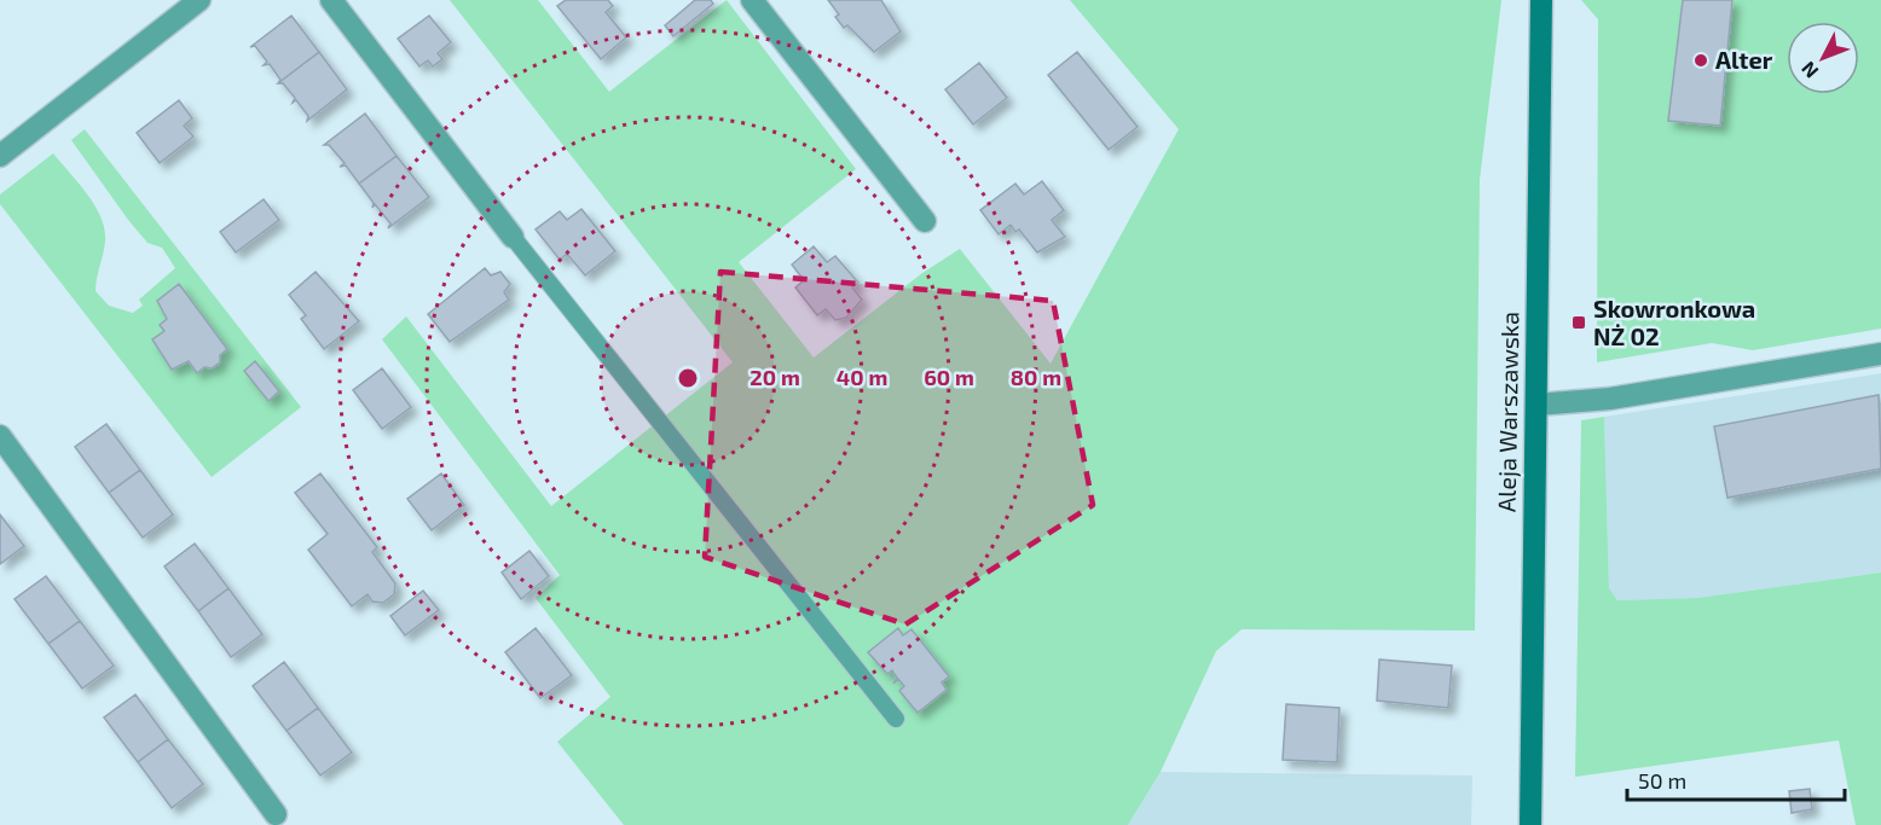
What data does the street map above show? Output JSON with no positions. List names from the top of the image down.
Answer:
{
  "streets": {
    "street": ["Aleja Warszawska"]
  },
  "places": {
    "other": ["Alter"],
    "transit": ["Skowronkowa NŻ 02"]
  },
  "scale_bar": "50 m",
  "north": "bottom left",
  "rings": [
    "20 m",
    "40 m",
    "60 m",
    "80 m"
  ]
}
